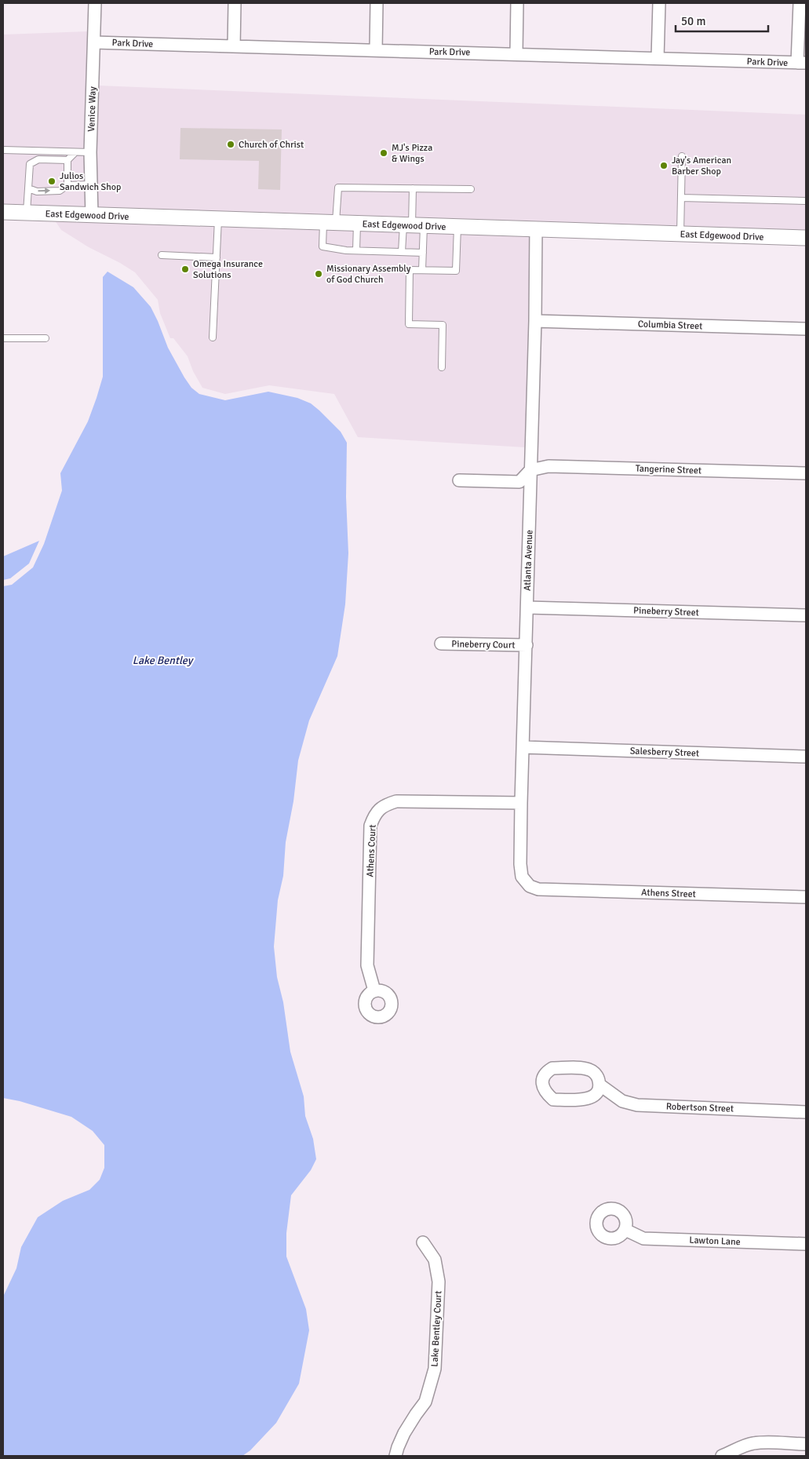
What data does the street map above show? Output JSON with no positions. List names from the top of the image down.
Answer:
{
  "streets": {
    "street": [
      "Park Drive",
      "Venice Way",
      "East Edgewood Drive",
      "Columbia Street",
      "Tangerine Street",
      "Atlanta Avenue",
      "Pineberry Street",
      "Pineberry Court",
      "Salesberry Street",
      "Athens Court",
      "Athens Street",
      "Robertson Street",
      "Lawton Lane",
      "Lake Bentley Court"
    ]
  },
  "crossings": [
    ["Park Drive", "Venice Way"],
    ["Venice Way", "East Edgewood Drive"],
    ["East Edgewood Drive", "Atlanta Avenue"],
    ["Columbia Street", "Atlanta Avenue"],
    ["Tangerine Street", "Atlanta Avenue"],
    ["Atlanta Avenue", "Pineberry Street"],
    ["Atlanta Avenue", "Pineberry Court"],
    ["Atlanta Avenue", "Salesberry Street"],
    ["Atlanta Avenue", "Athens Court"],
    ["Atlanta Avenue", "Athens Street"]
  ],
  "water": ["Lake Bentley"],
  "places": [
    "Church of Christ",
    "MJ's Pizza & Wings",
    "Jay's American Barber Shop",
    "Julios Sandwich Shop",
    "Omega Insurance Solutions",
    "Missionary Assembly of God Church"
  ],
  "scale_bar": "50 m"
}
